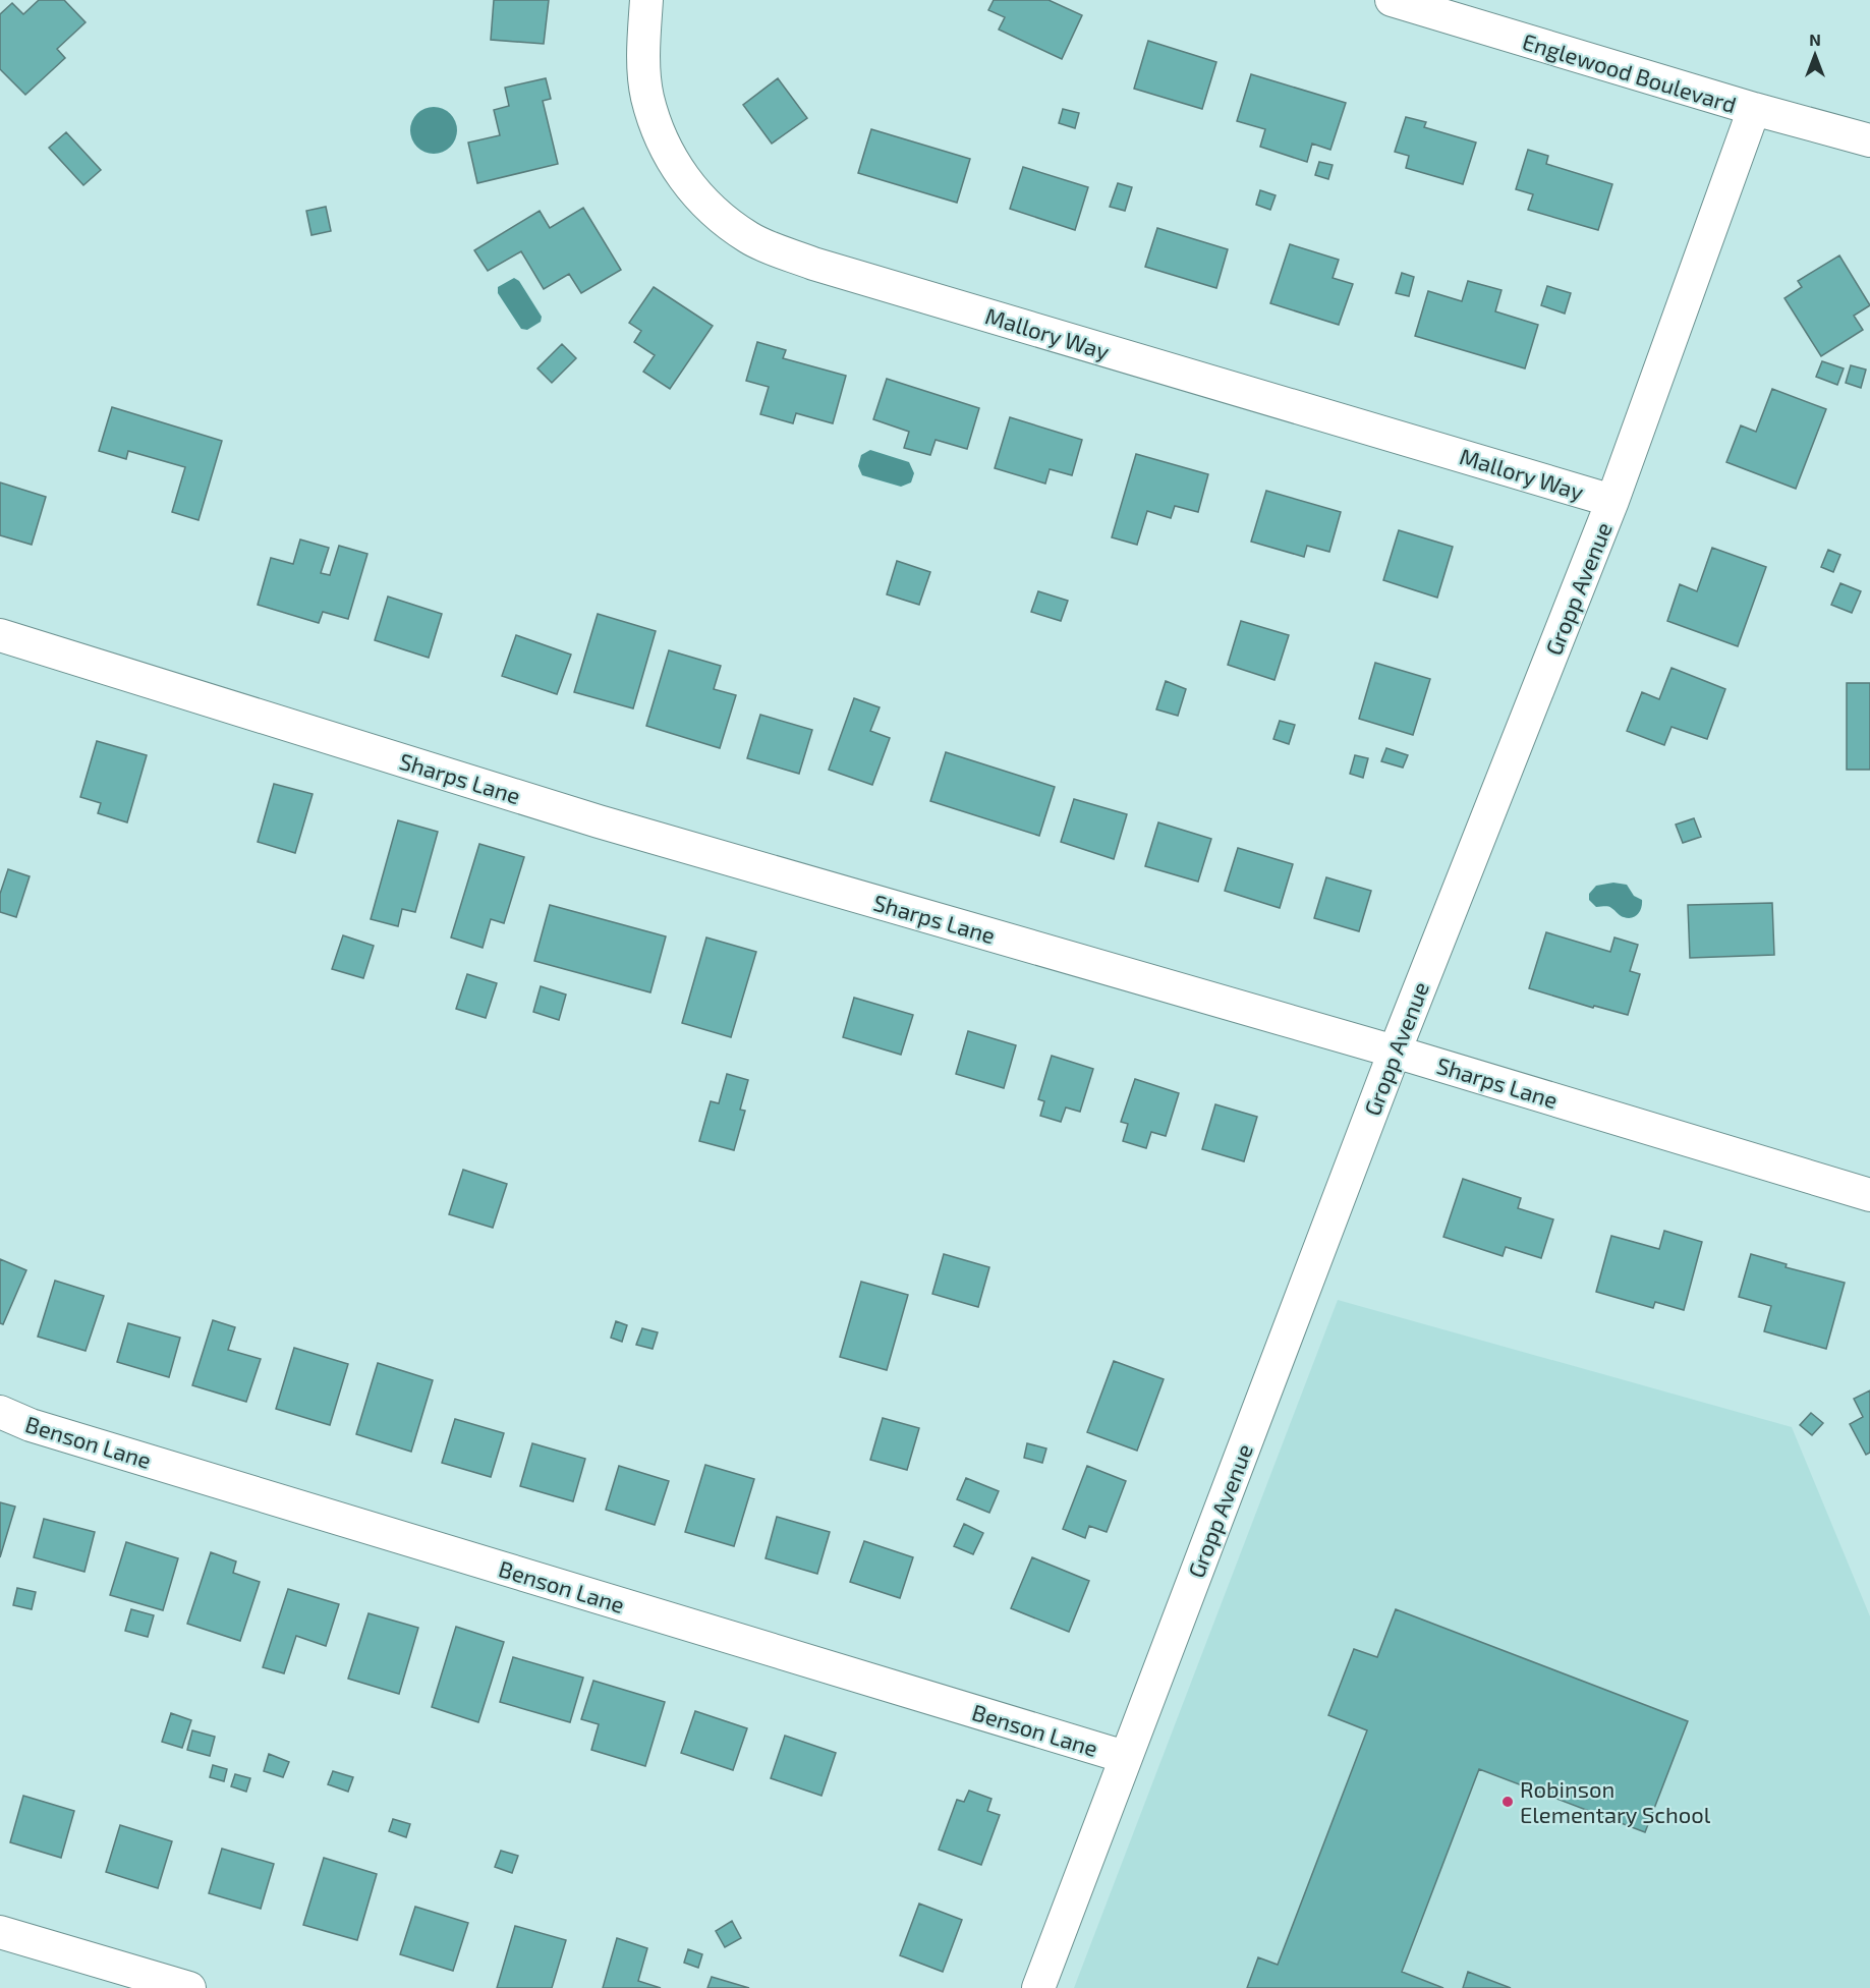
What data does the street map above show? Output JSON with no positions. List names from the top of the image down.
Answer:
{
  "streets": {
    "street": [
      "Englewood Boulevard",
      "Mallory Way",
      "Gropp Avenue",
      "Sharps Lane",
      "Benson Lane"
    ]
  },
  "crossings": [
    ["Englewood Boulevard", "Gropp Avenue"],
    ["Mallory Way", "Gropp Avenue"],
    ["Gropp Avenue", "Sharps Lane"],
    ["Gropp Avenue", "Benson Lane"]
  ],
  "places": ["Robinson Elementary School"],
  "north": "top"
}
